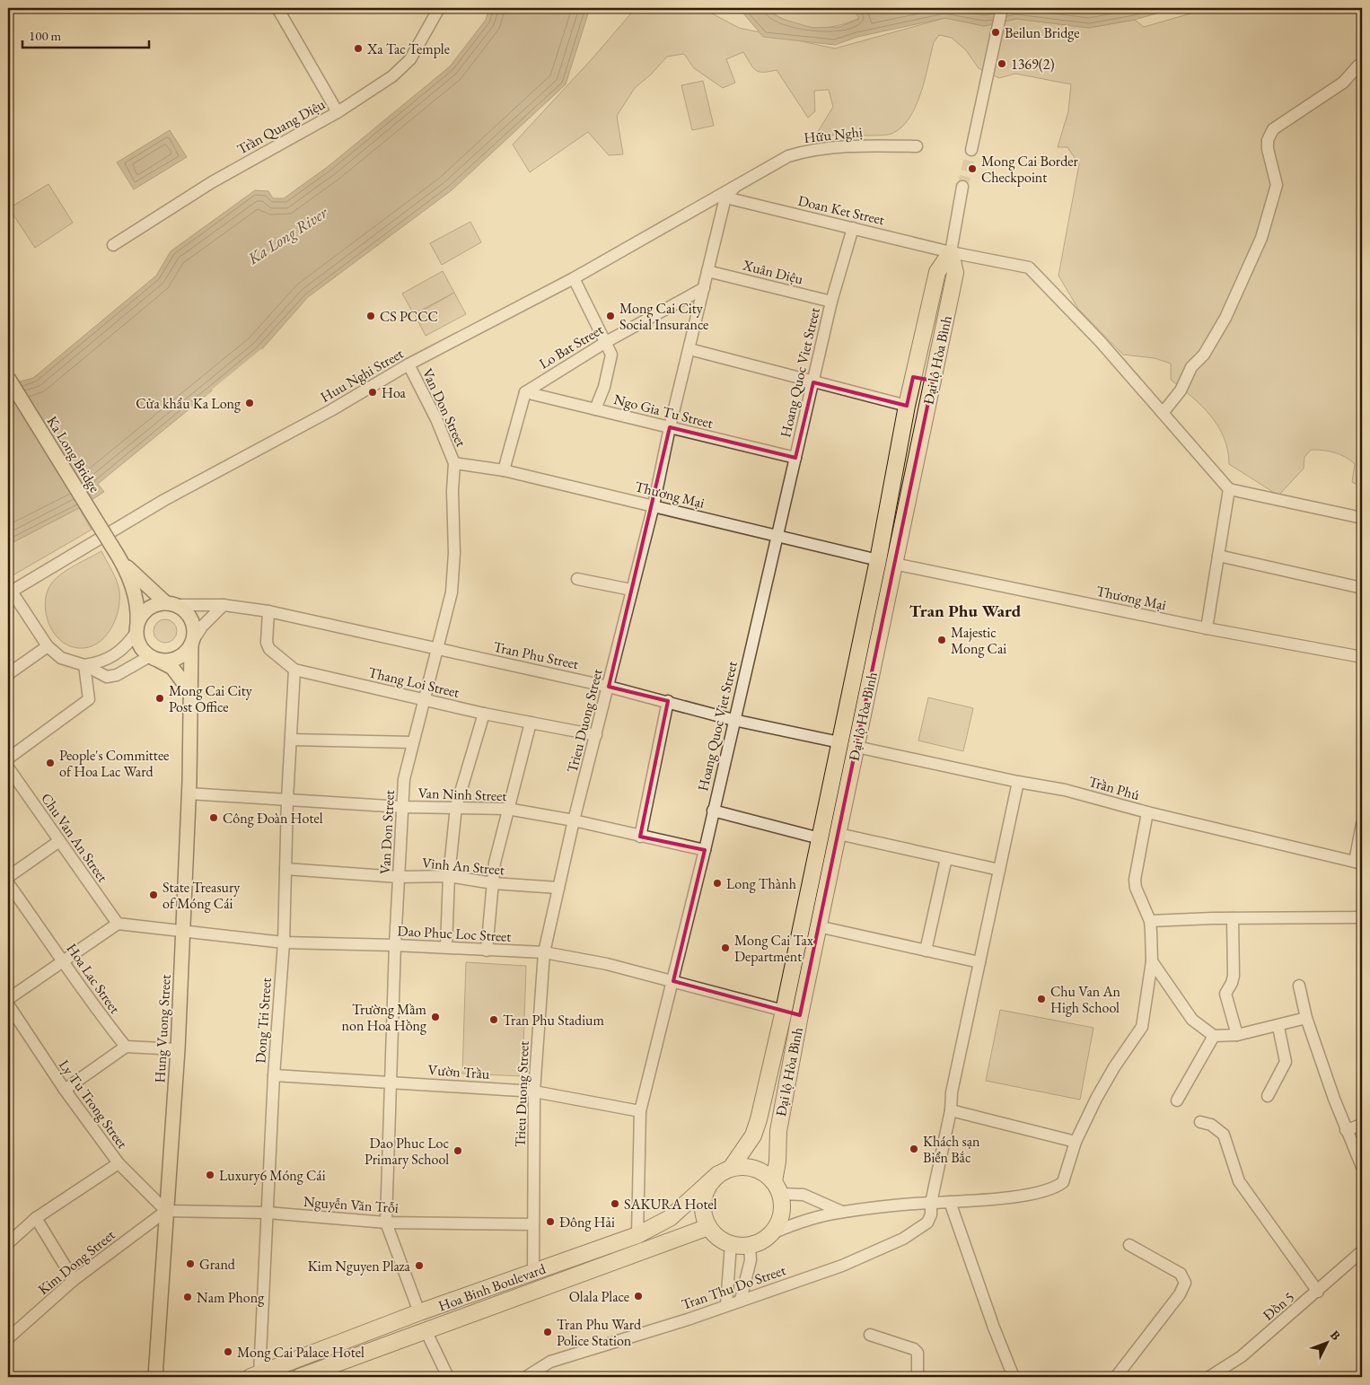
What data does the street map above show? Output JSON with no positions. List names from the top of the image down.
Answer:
{
  "streets": {
    "highway": ["Đại lộ Hòa Bình", "Hoa Binh Boulevard"],
    "main road": ["Ka Long Bridge", "Hung Vuong Street"],
    "street": [
      "Trần Quang Diệu",
      "Hữu Nghị",
      "Doan Ket Street",
      "Xuân Diệu",
      "Lo Bat Street",
      "Hoang Quoc Viet Street",
      "Huu Nghi Street",
      "Van Don Street",
      "Ngo Gia Tu Street",
      "Thương Mại",
      "Tran Phu Street",
      "Thang Loi Street",
      "Trieu Duong Street",
      "Trần Phú",
      "Van Ninh Street",
      "Chu Van An Street",
      "Vinh An Street",
      "Dao Phuc Loc Street",
      "Hoa Lac Street",
      "Dong Tri Street",
      "Vườn Trầu",
      "Ly Tu Trong Street",
      "Nguyễn Văn Trỗi",
      "Kim Dong Street",
      "Tran Thu Do Street",
      "Đồn 5"
    ]
  },
  "crossings": [
    ["Hữu Nghị", "Huu Nghi Street"],
    ["Hữu Nghị", "Trieu Duong Street"],
    ["Doan Ket Street", "Đại lộ Hòa Bình"],
    ["Doan Ket Street", "Hoang Quoc Viet Street"],
    ["Doan Ket Street", "Trieu Duong Street"],
    ["Xuân Diệu", "Hoang Quoc Viet Street"],
    ["Xuân Diệu", "Trieu Duong Street"],
    ["Lo Bat Street", "Ngo Gia Tu Street"],
    ["Lo Bat Street", "Trieu Duong Street"],
    ["Đại lộ Hòa Bình", "Thương Mại"],
    ["Đại lộ Hòa Bình", "Tran Phu Street"],
    ["Đại lộ Hòa Bình", "Trần Phú"],
    ["Đại lộ Hòa Bình", "Dao Phuc Loc Street"],
    ["Đại lộ Hòa Bình", "Hoa Binh Boulevard"],
    ["Hoang Quoc Viet Street", "Ngo Gia Tu Street"],
    ["Hoang Quoc Viet Street", "Thương Mại"],
    ["Hoang Quoc Viet Street", "Tran Phu Street"],
    ["Hoang Quoc Viet Street", "Van Ninh Street"],
    ["Hoang Quoc Viet Street", "Dao Phuc Loc Street"],
    ["Hoang Quoc Viet Street", "Vườn Trầu"],
    ["Hoang Quoc Viet Street", "Hoa Binh Boulevard"],
    ["Huu Nghi Street", "Van Don Street"],
    ["Huu Nghi Street", "Trieu Duong Street"],
    ["Van Don Street", "Thương Mại"],
    ["Van Don Street", "Tran Phu Street"],
    ["Van Don Street", "Thang Loi Street"],
    ["Van Don Street", "Van Ninh Street"],
    ["Van Don Street", "Vinh An Street"],
    ["Van Don Street", "Dao Phuc Loc Street"],
    ["Van Don Street", "Vườn Trầu"],
    ["Van Don Street", "Nguyễn Văn Trỗi"],
    ["Van Don Street", "Hoa Binh Boulevard"],
    ["Ngo Gia Tu Street", "Trieu Duong Street"],
    ["Thương Mại", "Trieu Duong Street"],
    ["Tran Phu Street", "Thang Loi Street"],
    ["Tran Phu Street", "Trieu Duong Street"],
    ["Tran Phu Street", "Hung Vuong Street"],
    ["Thang Loi Street", "Trieu Duong Street"],
    ["Thang Loi Street", "Dong Tri Street"],
    ["Trieu Duong Street", "Van Ninh Street"],
    ["Trieu Duong Street", "Vinh An Street"],
    ["Trieu Duong Street", "Dao Phuc Loc Street"],
    ["Trieu Duong Street", "Vườn Trầu"],
    ["Trieu Duong Street", "Nguyễn Văn Trỗi"],
    ["Trieu Duong Street", "Hoa Binh Boulevard"],
    ["Trần Phú", "Tran Thu Do Street"],
    ["Van Ninh Street", "Dong Tri Street"],
    ["Van Ninh Street", "Hung Vuong Street"],
    ["Chu Van An Street", "Dao Phuc Loc Street"],
    ["Vinh An Street", "Dong Tri Street"],
    ["Dao Phuc Loc Street", "Dong Tri Street"],
    ["Dao Phuc Loc Street", "Hung Vuong Street"],
    ["Dong Tri Street", "Vườn Trầu"],
    ["Dong Tri Street", "Nguyễn Văn Trỗi"],
    ["Dong Tri Street", "Hoa Binh Boulevard"],
    ["Hung Vuong Street", "Ly Tu Trong Street"],
    ["Hung Vuong Street", "Nguyễn Văn Trỗi"],
    ["Hung Vuong Street", "Kim Dong Street"],
    ["Ly Tu Trong Street", "Nguyễn Văn Trỗi"],
    ["Ly Tu Trong Street", "Kim Dong Street"],
    ["Nguyễn Văn Trỗi", "Kim Dong Street"]
  ],
  "districts": ["Tran Phu Ward"],
  "water": ["Ka Long River"],
  "places": [
    "Beilun Bridge",
    "Xa Tac Temple",
    "1369(2)",
    "Mong Cai Border Checkpoint",
    "CS PCCC",
    "Mong Cai City Social Insurance",
    "Hoa",
    "Cửa khẩu Ka Long",
    "Majestic Mong Cai",
    "Mong Cai City Post Office",
    "People's Committee of Hoa Lac Ward",
    "Công Đoàn Hotel",
    "Long Thành",
    "State Treasury of Móng Cái",
    "Mong Cai Tax Department",
    "Chu Van An High School",
    "Trường Mầm non Hoa Hồng",
    "Tran Phu Stadium",
    "Khách sạn Biển Bắc",
    "Dao Phuc Loc Primary School",
    "Luxury6 Móng Cái",
    "SAKURA Hotel",
    "Đông Hải",
    "Grand",
    "Kim Nguyen Plaza",
    "Olala Place",
    "Nam Phong",
    "Tran Phu Ward Police Station",
    "Mong Cai Palace Hotel"
  ],
  "scale_bar": "100 m",
  "north": "top right"
}
